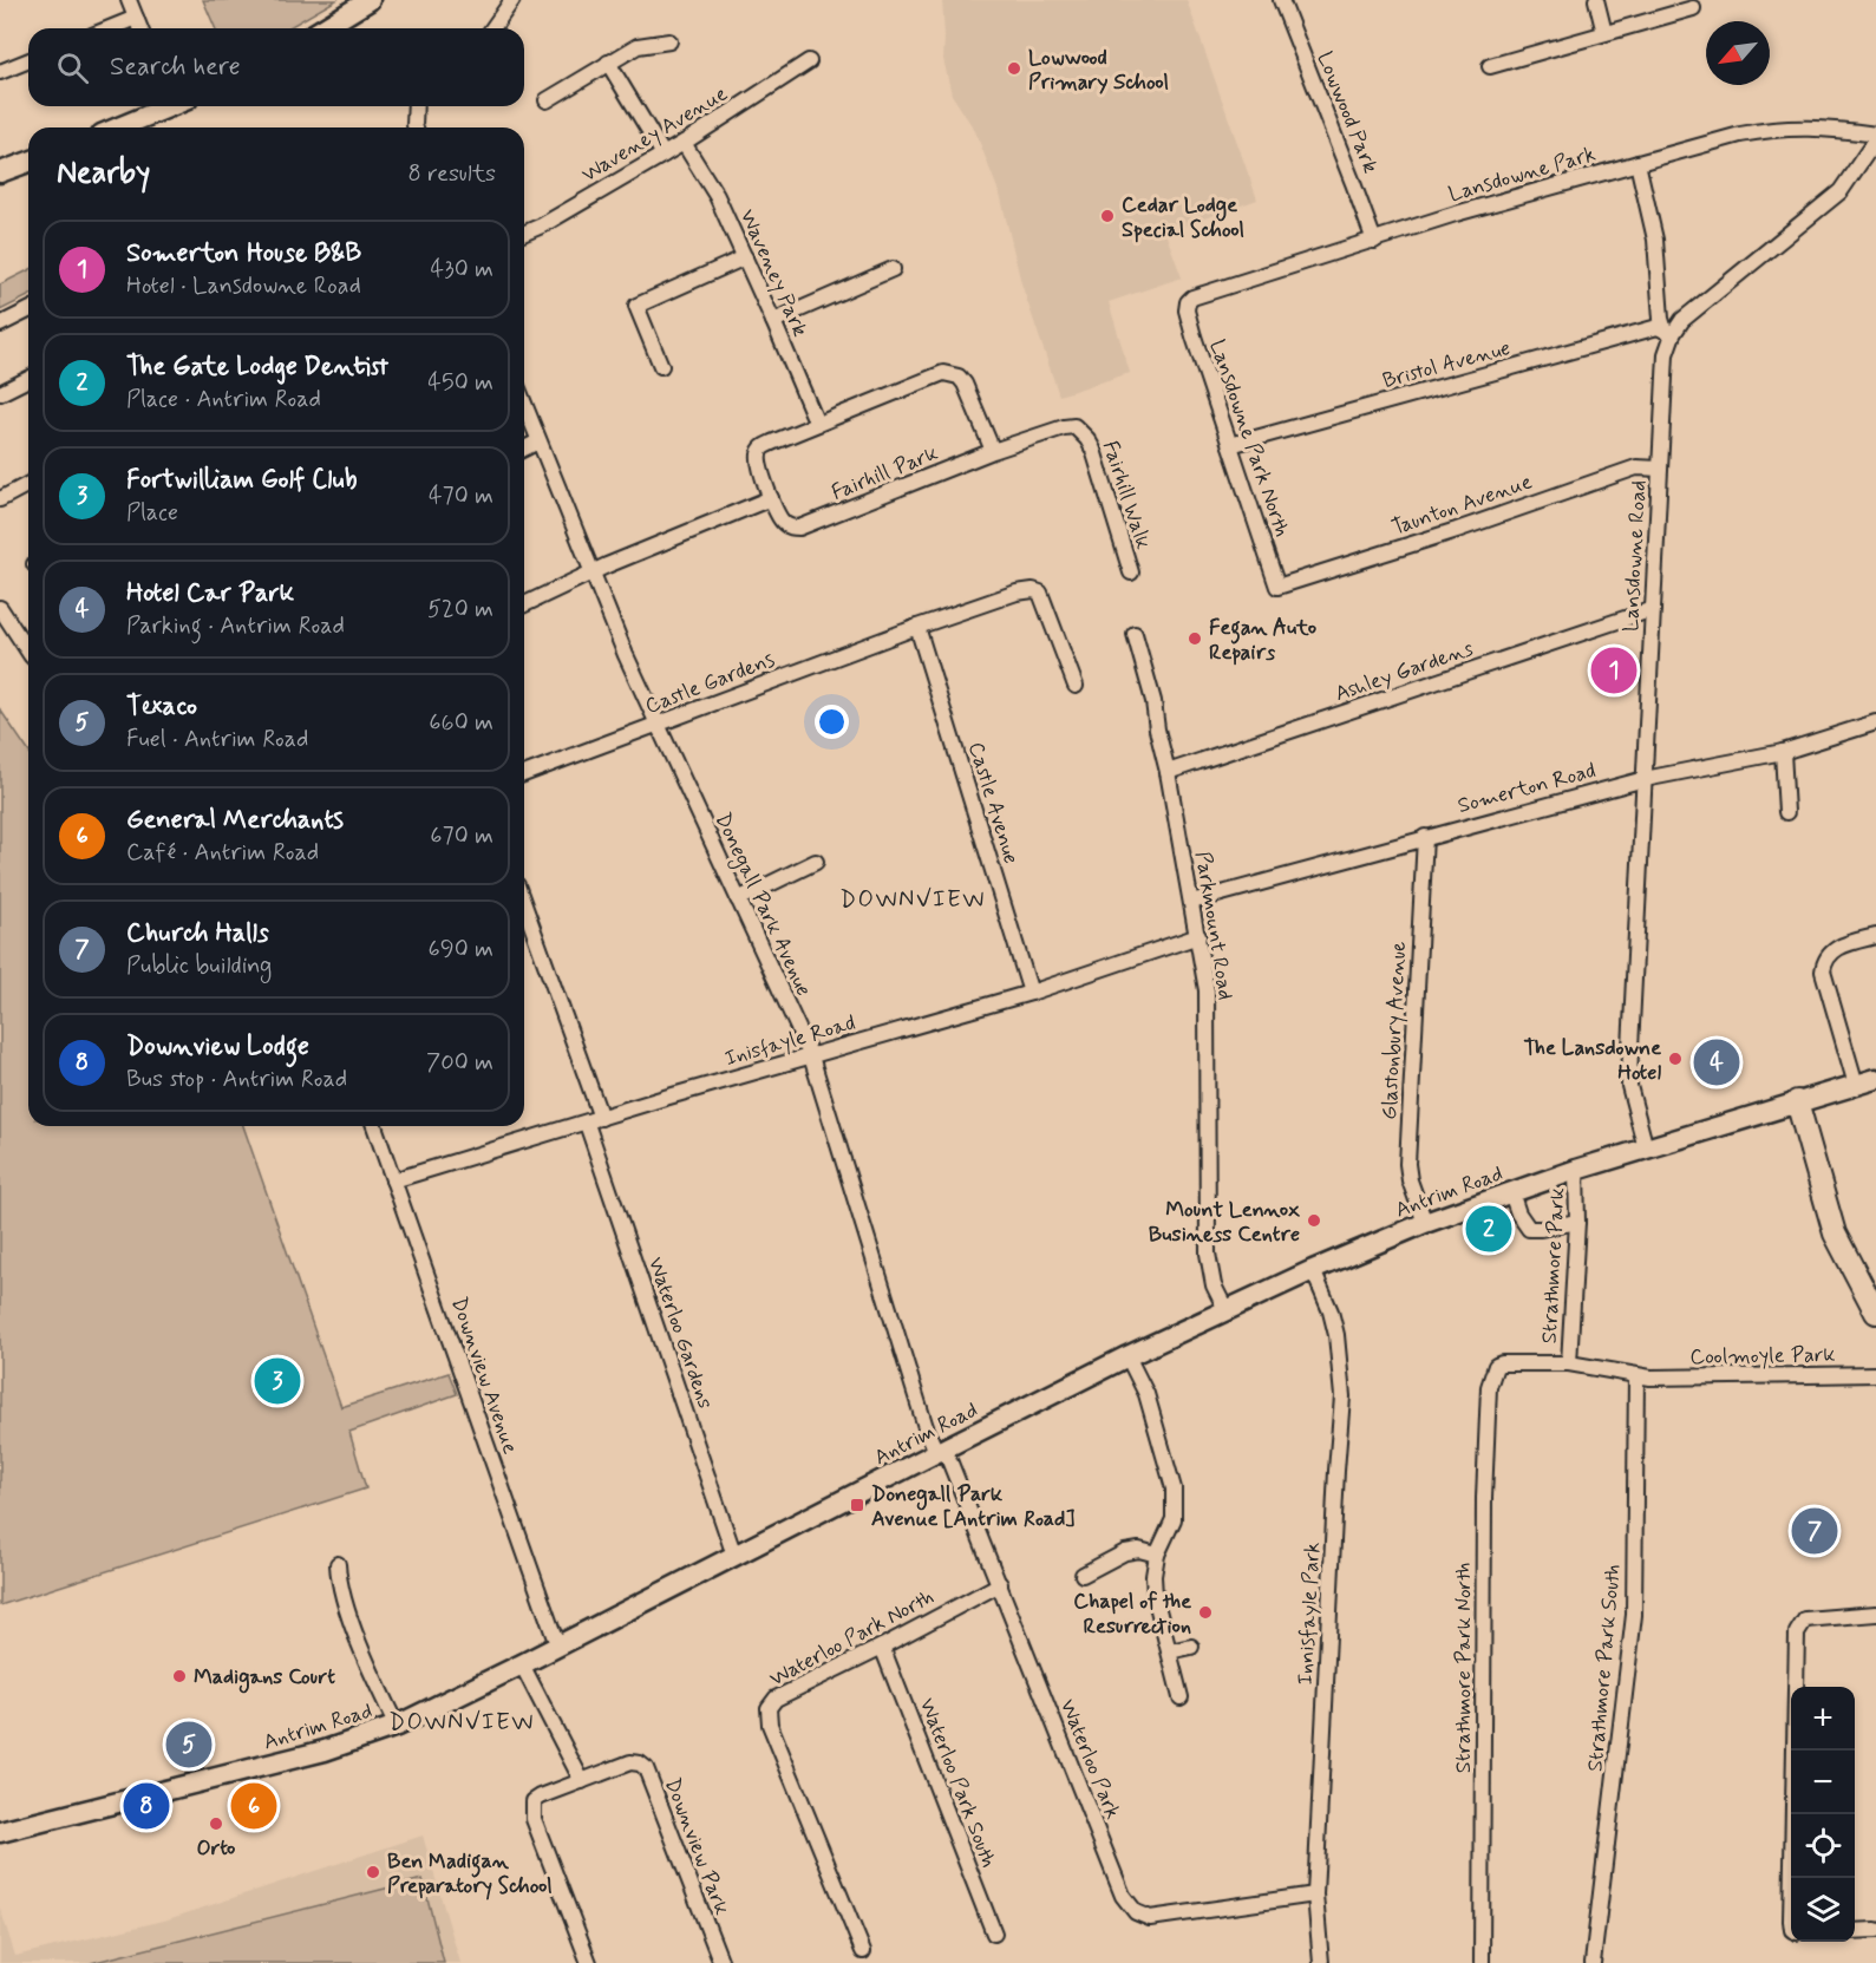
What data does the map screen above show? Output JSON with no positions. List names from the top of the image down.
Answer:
{
  "streets": {
    "main road": ["Antrim Road"],
    "street": [
      "Lowwood Park",
      "Waveney Avenue",
      "Lansdowne Park",
      "Waveney Park",
      "Bristol Avenue",
      "Lansdowne Park North",
      "Fairhill Park",
      "Fairhill Walk",
      "Taunton Avenue",
      "Lansdowne Road",
      "Ashley Gardens",
      "Castle Gardens",
      "Somerton Road",
      "Castle Avenue",
      "Donegall Park Avenue",
      "Parkmount Road",
      "Glastonbury Avenue",
      "Inisfayle Road",
      "Strathmore Park",
      "Waterloo Gardens",
      "Coolmoyle Park",
      "Downview Avenue",
      "Innisfayle Park",
      "Waterloo Park North",
      "Strathmore Park North",
      "Strathmore Park South",
      "Waterloo Park",
      "Waterloo Park South",
      "Downview Park"
    ]
  },
  "crossings": [
    ["Lowwood Park", "Lansdowne Park"],
    ["Waveney Avenue", "Waveney Park"],
    ["Lansdowne Park", "Lansdowne Park North"],
    ["Lansdowne Park", "Lansdowne Road"],
    ["Waveney Park", "Fairhill Park"],
    ["Bristol Avenue", "Lansdowne Park North"],
    ["Bristol Avenue", "Lansdowne Road"],
    ["Lansdowne Park North", "Taunton Avenue"],
    ["Fairhill Park", "Fairhill Walk"],
    ["Taunton Avenue", "Lansdowne Road"],
    ["Lansdowne Road", "Ashley Gardens"],
    ["Lansdowne Road", "Somerton Road"],
    ["Lansdowne Road", "Antrim Road"],
    ["Ashley Gardens", "Parkmount Road"],
    ["Castle Gardens", "Castle Avenue"],
    ["Castle Gardens", "Donegall Park Avenue"],
    ["Somerton Road", "Parkmount Road"],
    ["Somerton Road", "Glastonbury Avenue"],
    ["Castle Avenue", "Inisfayle Road"],
    ["Donegall Park Avenue", "Inisfayle Road"],
    ["Donegall Park Avenue", "Antrim Road"],
    ["Donegall Park Avenue", "Waterloo Park"],
    ["Parkmount Road", "Inisfayle Road"],
    ["Parkmount Road", "Antrim Road"],
    ["Glastonbury Avenue", "Antrim Road"],
    ["Inisfayle Road", "Waterloo Gardens"],
    ["Inisfayle Road", "Downview Avenue"],
    ["Antrim Road", "Strathmore Park"],
    ["Antrim Road", "Waterloo Gardens"],
    ["Antrim Road", "Downview Avenue"],
    ["Antrim Road", "Innisfayle Park"],
    ["Antrim Road", "Waterloo Park"],
    ["Strathmore Park", "Coolmoyle Park"],
    ["Strathmore Park", "Strathmore Park North"],
    ["Strathmore Park", "Strathmore Park South"],
    ["Coolmoyle Park", "Strathmore Park South"],
    ["Innisfayle Park", "Waterloo Park"],
    ["Waterloo Park North", "Waterloo Park"],
    ["Waterloo Park North", "Waterloo Park South"]
  ],
  "districts": ["DOWNVIEW", "DOWNVIEW"],
  "places": {
    "other": [
      "Lowwood Primary School",
      "Cedar Lodge Special School",
      "Fegan Auto Repairs",
      "The Lansdowne Hotel",
      "Mount Lennox Business Centre",
      "Chapel of the Resurrection",
      "Madigans Court",
      "Orto",
      "Ben Madigan Preparatory School"
    ],
    "transit": ["Donegall Park Avenue [Antrim Road]"]
  },
  "north": "bottom left",
  "page": {
    "search": "Search here",
    "heading": ["Nearby", "8 results"],
    "list": [
      {
        "mark": "1",
        "name": "Somerton House B&B",
        "note": "Hotel · Lansdowne Road",
        "value": "430 m"
      },
      {
        "mark": "2",
        "name": "The Gate Lodge Dentist",
        "note": "Place · Antrim Road",
        "value": "450 m"
      },
      {
        "mark": "3",
        "name": "Fortwilliam Golf Club",
        "note": "Place",
        "value": "470 m"
      },
      {
        "mark": "4",
        "name": "Hotel Car Park",
        "note": "Parking · Antrim Road",
        "value": "520 m"
      },
      {
        "mark": "5",
        "name": "Texaco",
        "note": "Fuel · Antrim Road",
        "value": "660 m"
      },
      {
        "mark": "6",
        "name": "General Merchants",
        "note": "Café · Antrim Road",
        "value": "670 m"
      },
      {
        "mark": "7",
        "name": "Church Halls",
        "note": "Public building",
        "value": "690 m"
      },
      {
        "mark": "8",
        "name": "Downview Lodge",
        "note": "Bus stop · Antrim Road",
        "value": "700 m"
      }
    ],
    "pins": [
      "1",
      "4",
      "2",
      "3",
      "7",
      "5",
      "6",
      "8"
    ],
    "map_buttons": ["+", "−"]
  }
}
